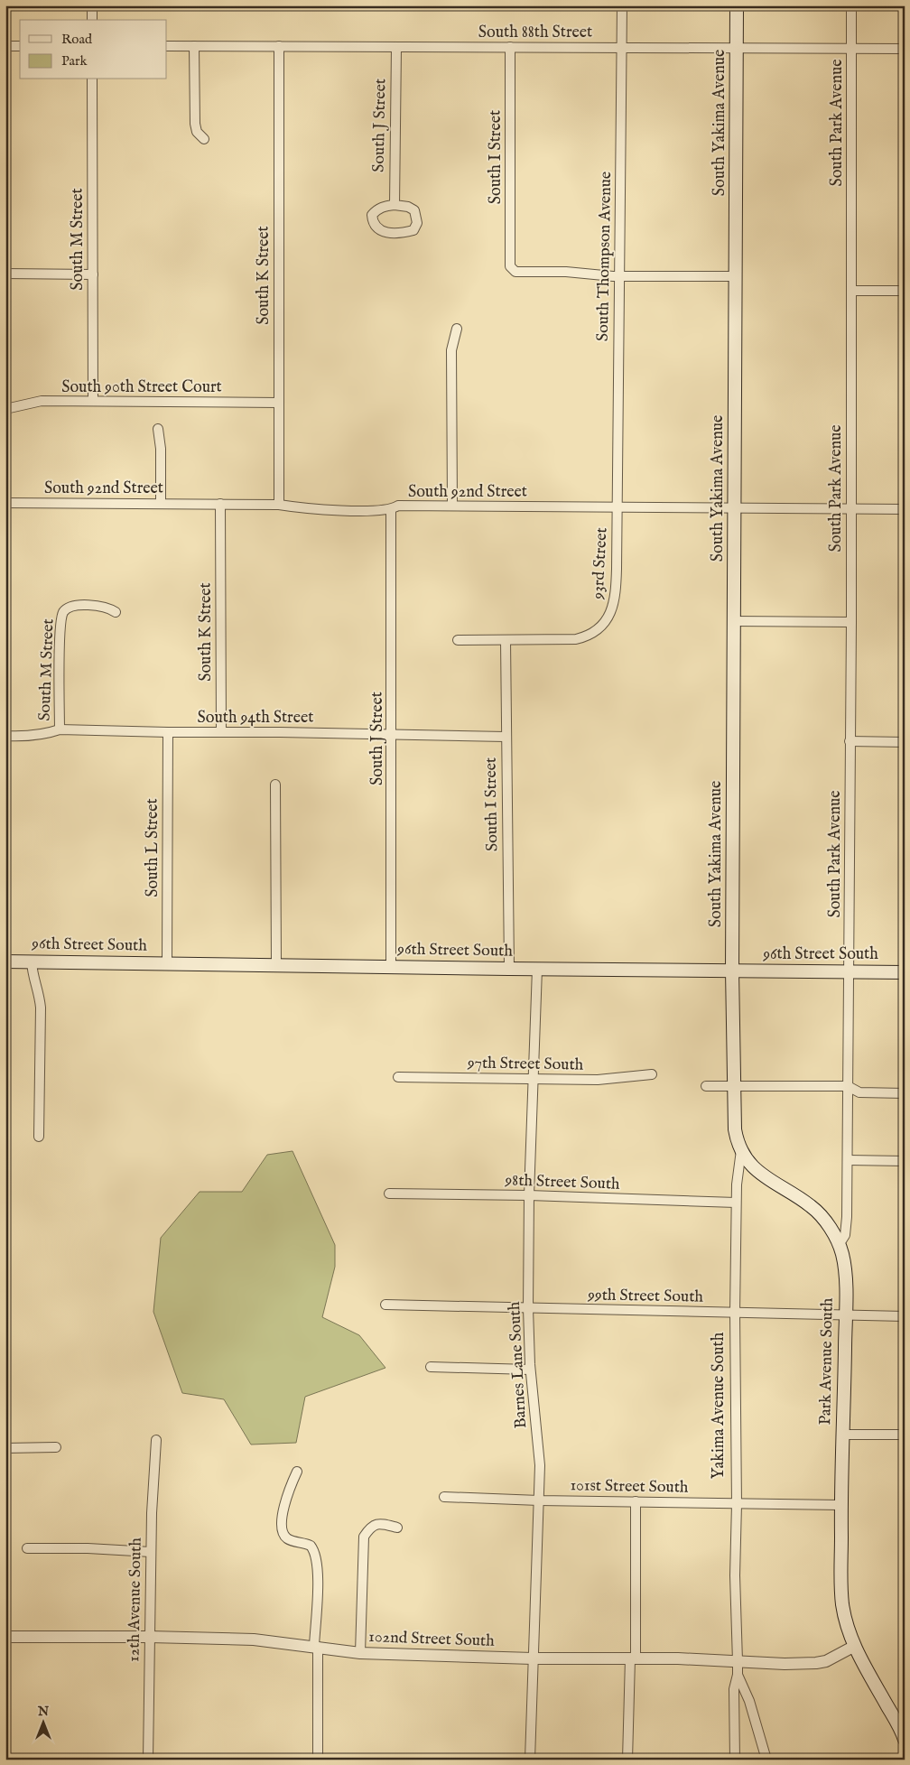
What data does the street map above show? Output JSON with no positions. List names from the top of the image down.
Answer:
{
  "streets": {
    "main road": [
      "South Yakima Avenue",
      "96th Street South",
      "Park Avenue South",
      "Yakima Avenue South"
    ],
    "street": [
      "South 88th Street",
      "South Park Avenue",
      "South J Street",
      "South I Street",
      "South M Street",
      "South Thompson Avenue",
      "South K Street",
      "South 90th Street Court",
      "South 92nd Street",
      "93rd Street",
      "South 94th Street",
      "South L Street",
      "97th Street South",
      "98th Street South",
      "99th Street South",
      "Barnes Lane South",
      "101st Street South",
      "12th Avenue South",
      "102nd Street South"
    ]
  },
  "crossings": [
    ["South 88th Street", "South Yakima Avenue"],
    ["South 88th Street", "South Park Avenue"],
    ["South 88th Street", "South J Street"],
    ["South 88th Street", "South I Street"],
    ["South 88th Street", "South Thompson Avenue"],
    ["South 88th Street", "South K Street"],
    ["South Yakima Avenue", "South 92nd Street"],
    ["South Yakima Avenue", "96th Street South"],
    ["South Yakima Avenue", "Yakima Avenue South"],
    ["South Park Avenue", "South 92nd Street"],
    ["South Park Avenue", "96th Street South"],
    ["South J Street", "South 92nd Street"],
    ["South J Street", "South 94th Street"],
    ["South J Street", "96th Street South"],
    ["South I Street", "South Thompson Avenue"],
    ["South I Street", "93rd Street"],
    ["South I Street", "South 94th Street"],
    ["South I Street", "96th Street South"],
    ["South M Street", "South 90th Street Court"],
    ["South M Street", "South 94th Street"],
    ["South Thompson Avenue", "South 92nd Street"],
    ["South Thompson Avenue", "93rd Street"],
    ["South K Street", "South 90th Street Court"],
    ["South K Street", "South 92nd Street"],
    ["South K Street", "South 94th Street"],
    ["South 92nd Street", "93rd Street"],
    ["South 94th Street", "South L Street"],
    ["South L Street", "96th Street South"],
    ["96th Street South", "Barnes Lane South"],
    ["96th Street South", "Yakima Avenue South"],
    ["97th Street South", "Barnes Lane South"],
    ["98th Street South", "Barnes Lane South"],
    ["98th Street South", "Yakima Avenue South"],
    ["99th Street South", "Park Avenue South"],
    ["99th Street South", "Barnes Lane South"],
    ["99th Street South", "Yakima Avenue South"],
    ["Park Avenue South", "Yakima Avenue South"],
    ["Park Avenue South", "101st Street South"],
    ["Park Avenue South", "102nd Street South"],
    ["Barnes Lane South", "101st Street South"],
    ["Barnes Lane South", "102nd Street South"],
    ["Yakima Avenue South", "101st Street South"],
    ["Yakima Avenue South", "102nd Street South"],
    ["12th Avenue South", "102nd Street South"]
  ],
  "legend": ["Road", "Park"],
  "north": "top"
}
